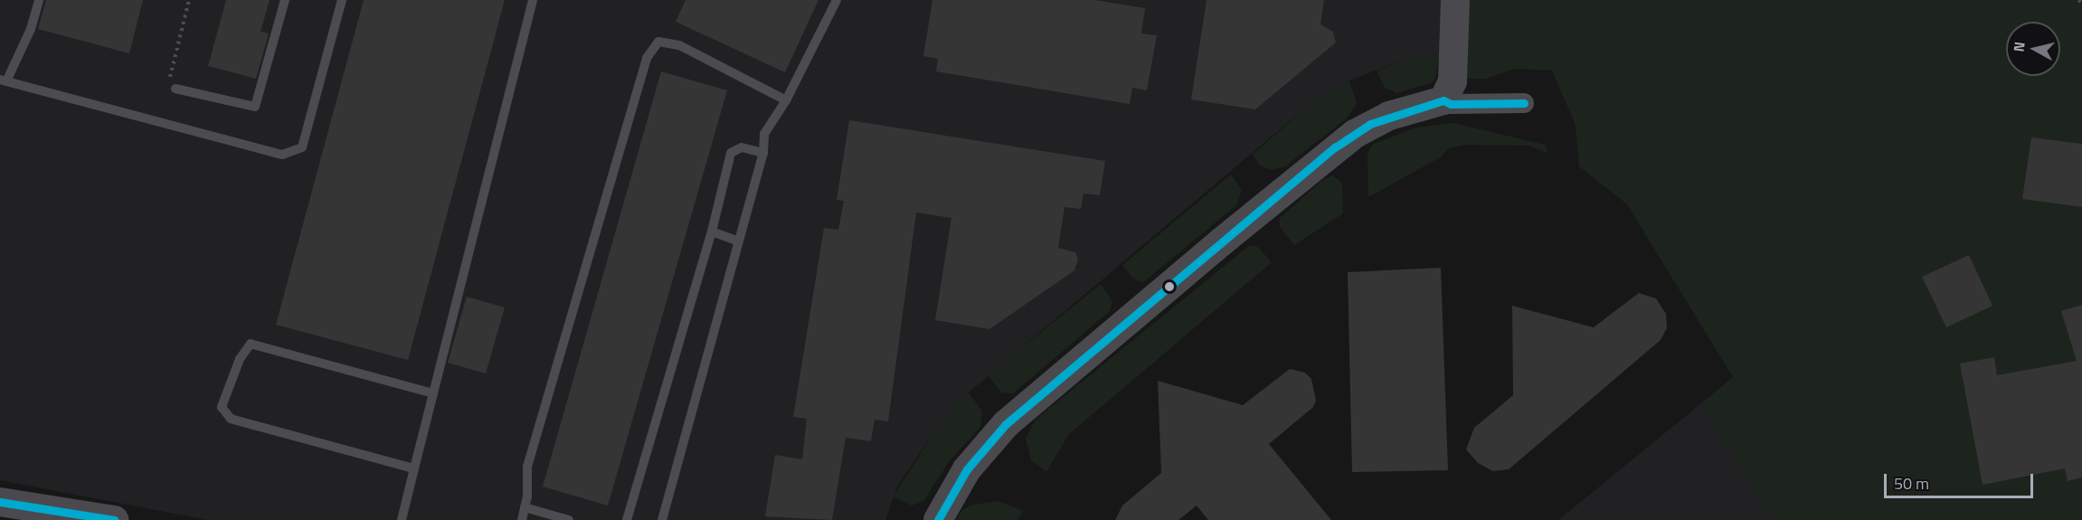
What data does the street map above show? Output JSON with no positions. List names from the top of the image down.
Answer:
{
  "scale_bar": "50 m",
  "north": "left"
}
